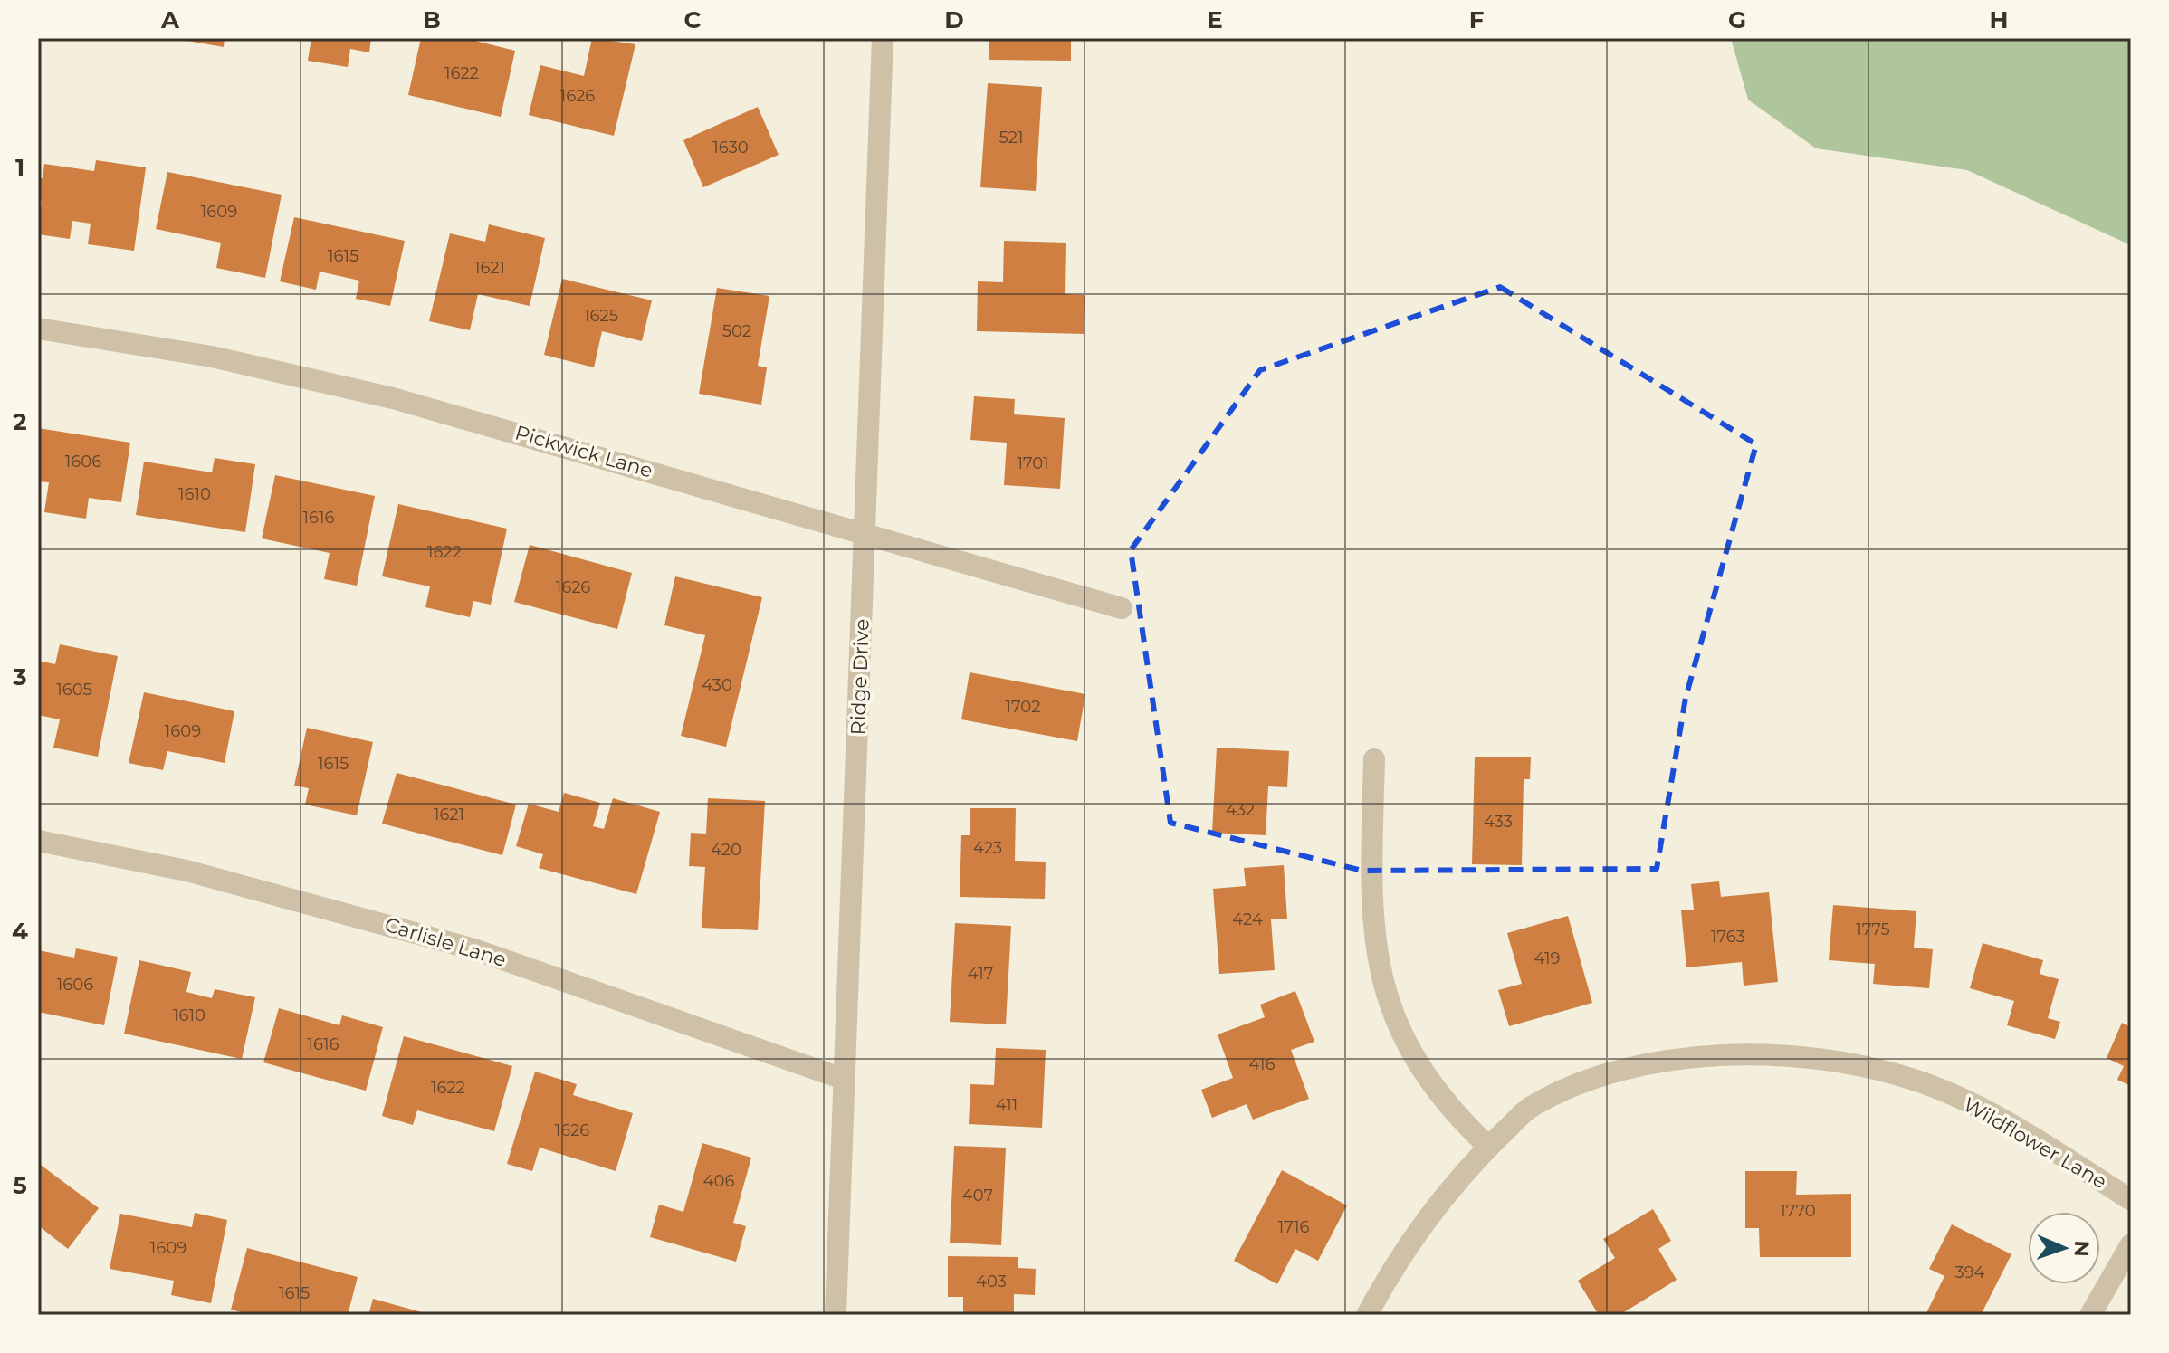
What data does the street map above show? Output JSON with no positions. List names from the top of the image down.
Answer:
{
  "streets": {
    "street": [
      "Pickwick Lane",
      "Ridge Drive",
      "Carlisle Lane",
      "Wildflower Lane"
    ]
  },
  "crossings": [
    ["Pickwick Lane", "Ridge Drive"],
    ["Ridge Drive", "Carlisle Lane"]
  ],
  "house_numbers": [
    "1622",
    "1626",
    "521",
    "1630",
    "1609",
    "1615",
    "1621",
    "1625",
    "502",
    "1606",
    "1701",
    "1610",
    "1616",
    "1622",
    "1626",
    "430",
    "1605",
    "1702",
    "1609",
    "1615",
    "432",
    "1621",
    "433",
    "423",
    "420",
    "424",
    "1775",
    "1763",
    "419",
    "417",
    "1606",
    "1610",
    "1616",
    "416",
    "1622",
    "411",
    "1626",
    "406",
    "407",
    "1770",
    "1716",
    "1609",
    "394",
    "403",
    "1615"
  ],
  "north": "right",
  "grid": {
    "columns": [
      "A",
      "B",
      "C",
      "D",
      "E",
      "F",
      "G",
      "H"
    ],
    "rows": [
      "1",
      "2",
      "3",
      "4",
      "5"
    ]
  }
}
